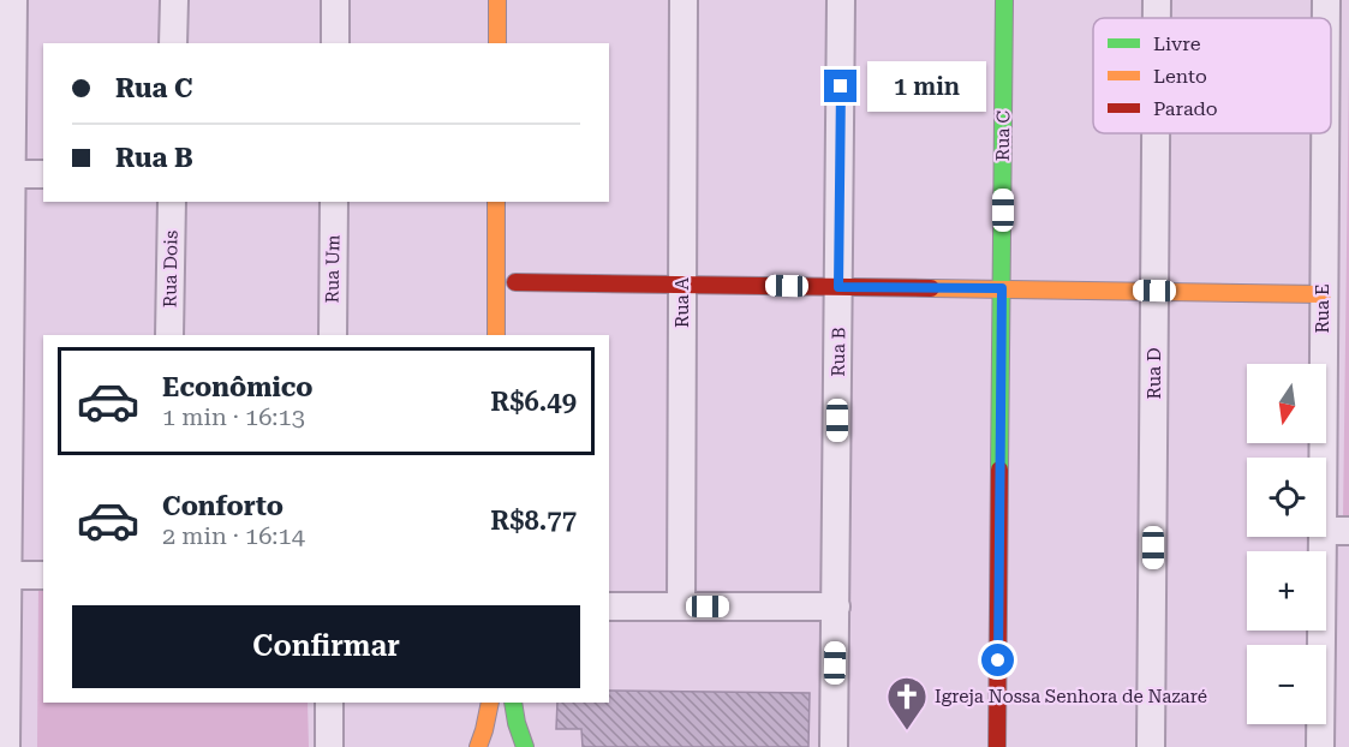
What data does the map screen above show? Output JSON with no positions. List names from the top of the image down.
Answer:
{
  "streets": {
    "street": [
      "Rua C",
      "Rua Dois",
      "Rua Um",
      "Rua A",
      "Rua E",
      "Rua B",
      "Rua D"
    ]
  },
  "places": {
    "church": ["Igreja Nossa Senhora de Nazaré"]
  },
  "legend": ["Livre", "Lento", "Parado"],
  "north": "bottom",
  "page": {
    "banner": ["Rua C", "Rua B"],
    "bubble": "1 min",
    "list": [
      {
        "name": "Econômico",
        "note": "1 min · 16:13",
        "value": "R$6.49"
      },
      {
        "name": "Conforto",
        "note": "2 min · 16:14",
        "value": "R$8.77"
      }
    ],
    "map_buttons": ["+", "−"],
    "buttons": "Confirmar"
  }
}
